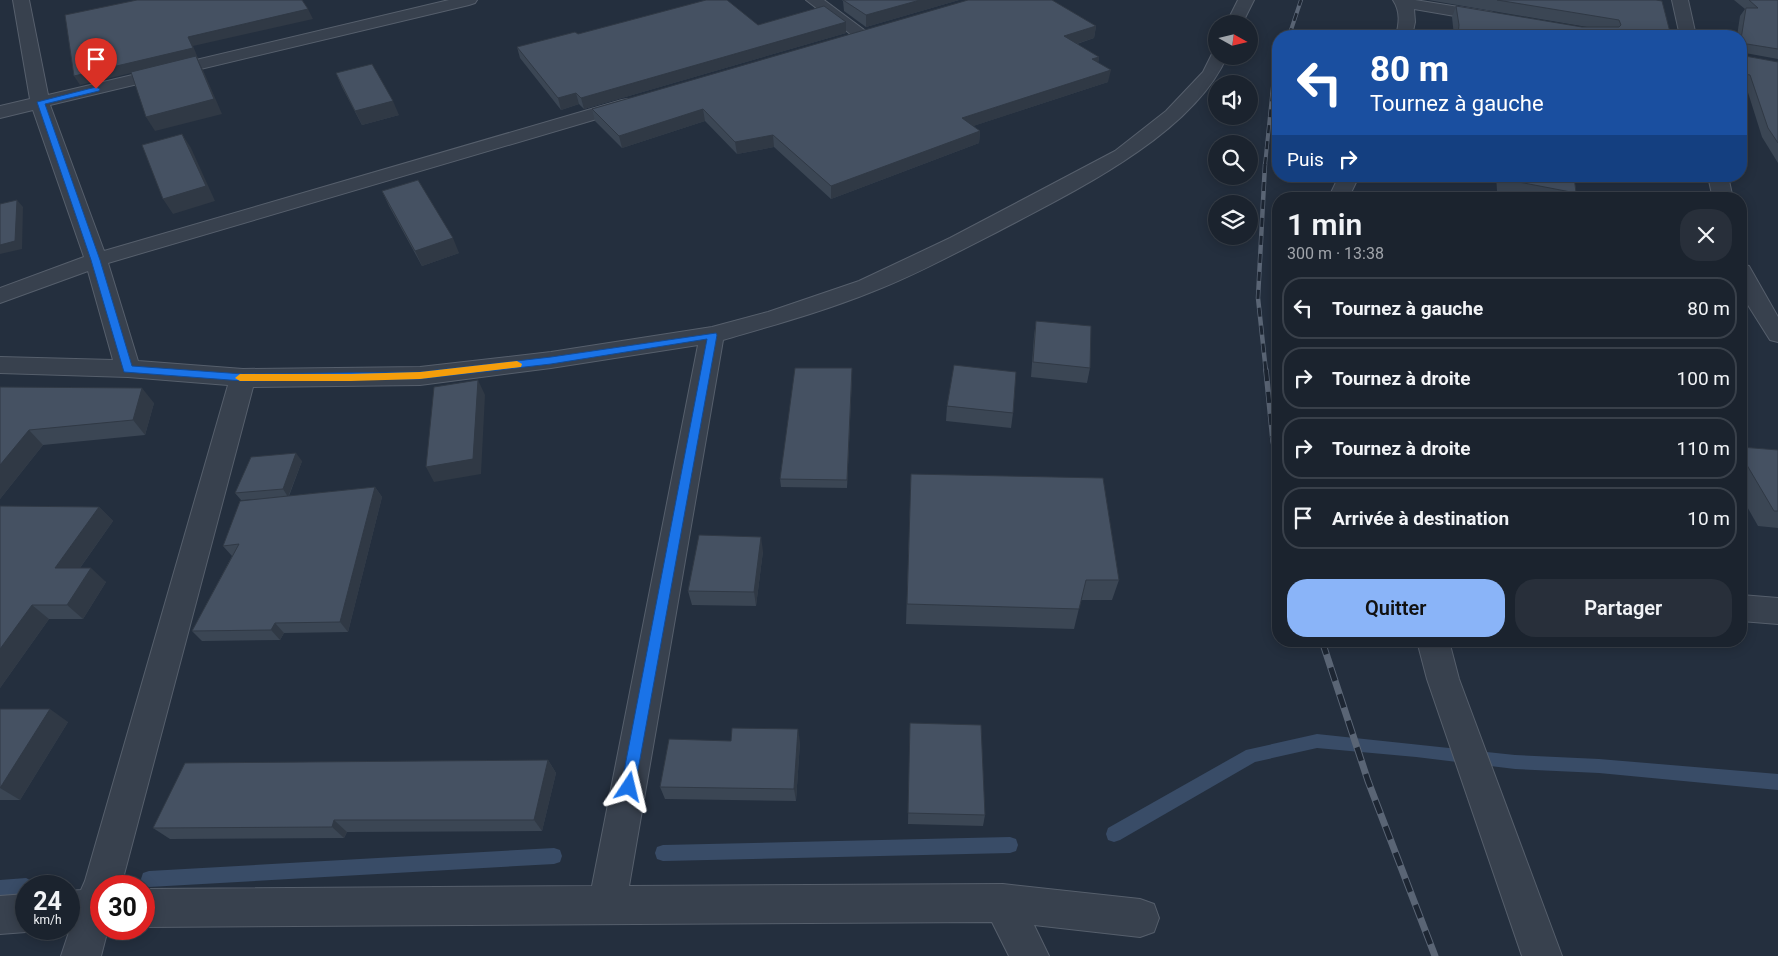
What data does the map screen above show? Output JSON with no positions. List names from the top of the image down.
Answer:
{
  "north": "right",
  "page": {
    "turn": ["80 m", "Tournez à gauche"],
    "then": "Puis",
    "heading": ["1 min", "300 m · 13:38"],
    "list": [
      {
        "name": "Tournez à gauche",
        "value": "80 m"
      },
      {
        "name": "Tournez à droite",
        "value": "100 m"
      },
      {
        "name": "Tournez à droite",
        "value": "110 m"
      },
      {
        "name": "Arrivée à destination",
        "value": "10 m"
      }
    ],
    "buttons": ["Quitter", "Partager"],
    "speed": "24 km/h",
    "limit": "30"
  }
}
